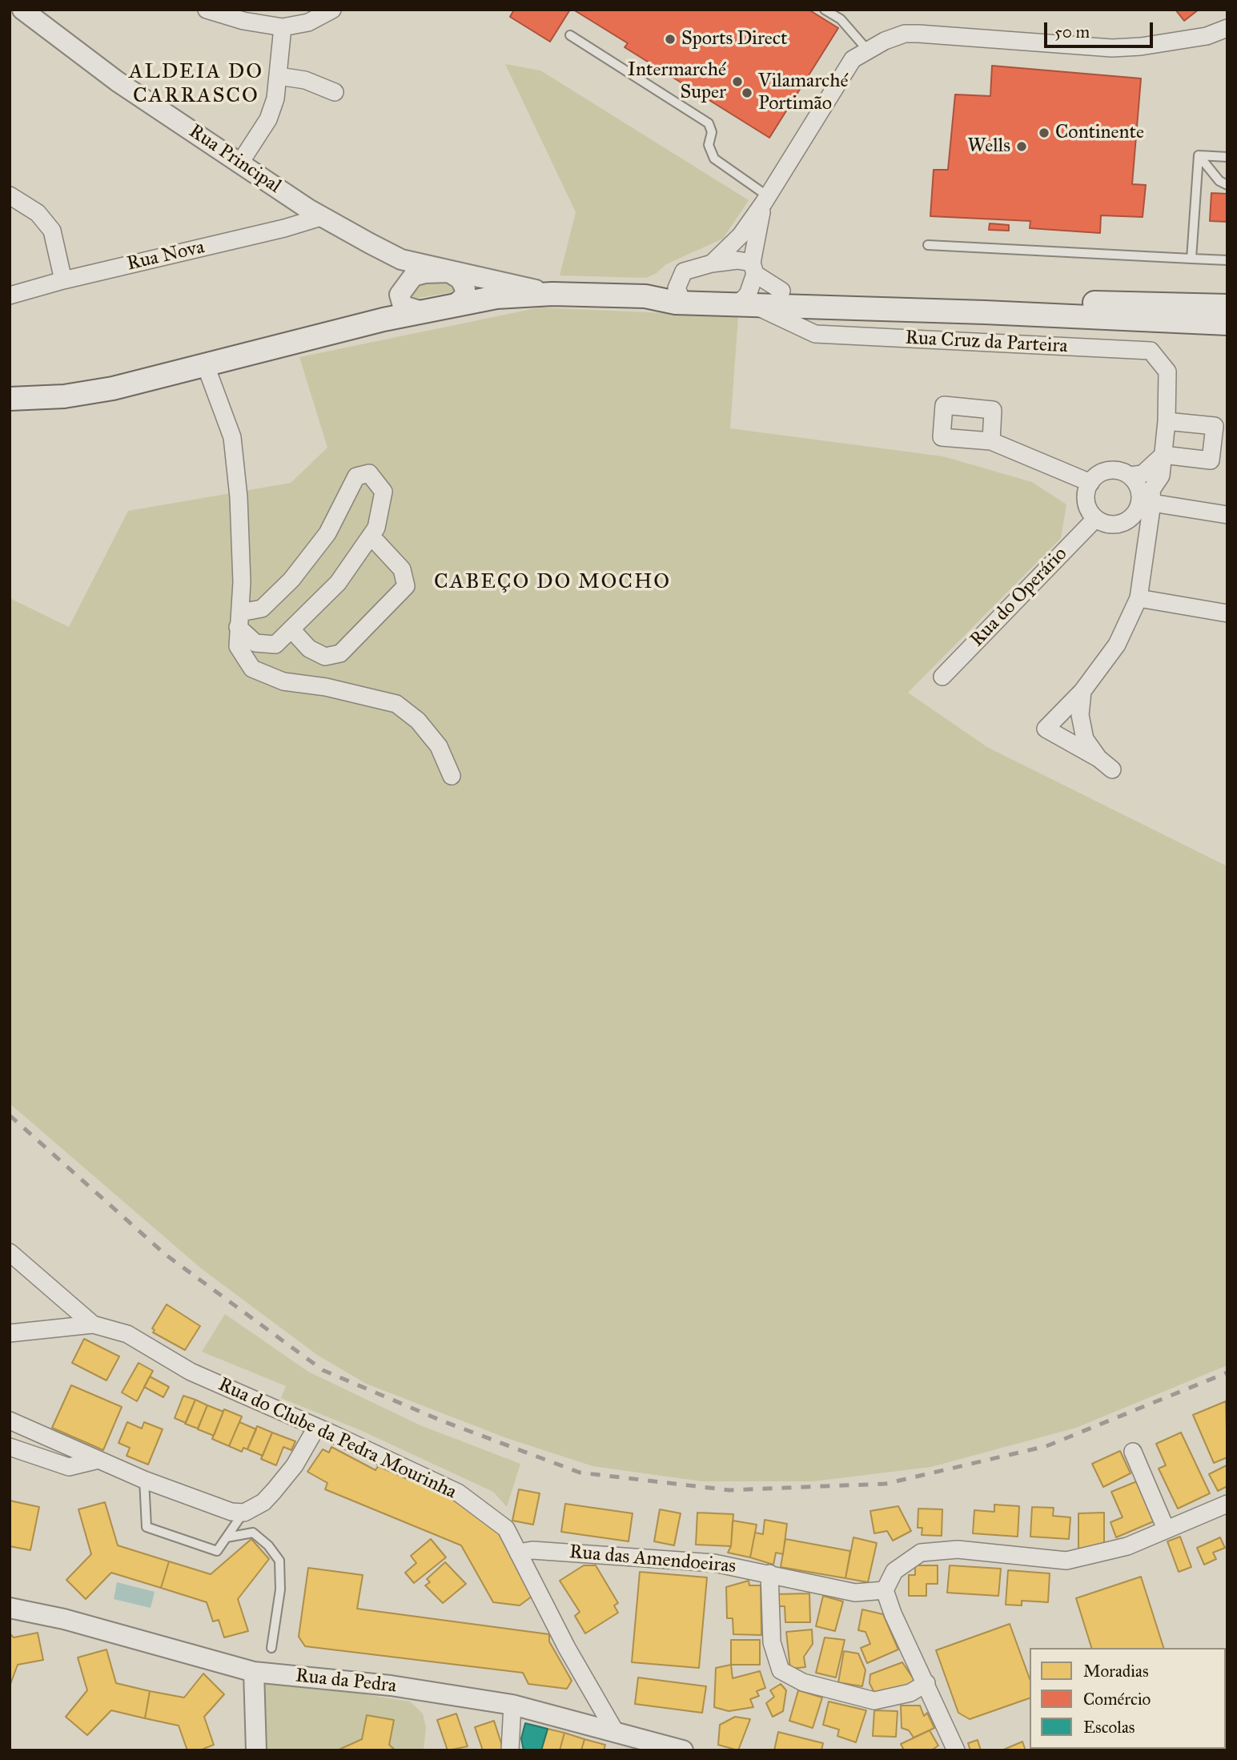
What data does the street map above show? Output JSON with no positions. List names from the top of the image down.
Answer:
{
  "streets": {
    "street": [
      "Rua Principal",
      "Rua Nova",
      "Rua Cruz da Parteira",
      "Rua do Operário",
      "Rua do Clube da Pedra Mourinha",
      "Rua das Amendoeiras",
      "Rua da Pedra"
    ]
  },
  "crossings": [
    ["Rua Principal", "Rua Nova"],
    ["Rua Cruz da Parteira", "Rua do Operário"],
    ["Rua do Clube da Pedra Mourinha", "Rua das Amendoeiras"],
    ["Rua do Clube da Pedra Mourinha", "Rua da Pedra"]
  ],
  "districts": ["ALDEIA DO CARRASCO", "CABEÇO DO MOCHO"],
  "places": [
    "Sports Direct",
    "Intermarché Super",
    "Vilamarché Portimão",
    "Continente",
    "Wells"
  ],
  "legend": ["Moradias", "Comércio", "Escolas"],
  "scale_bar": "50 m"
}
